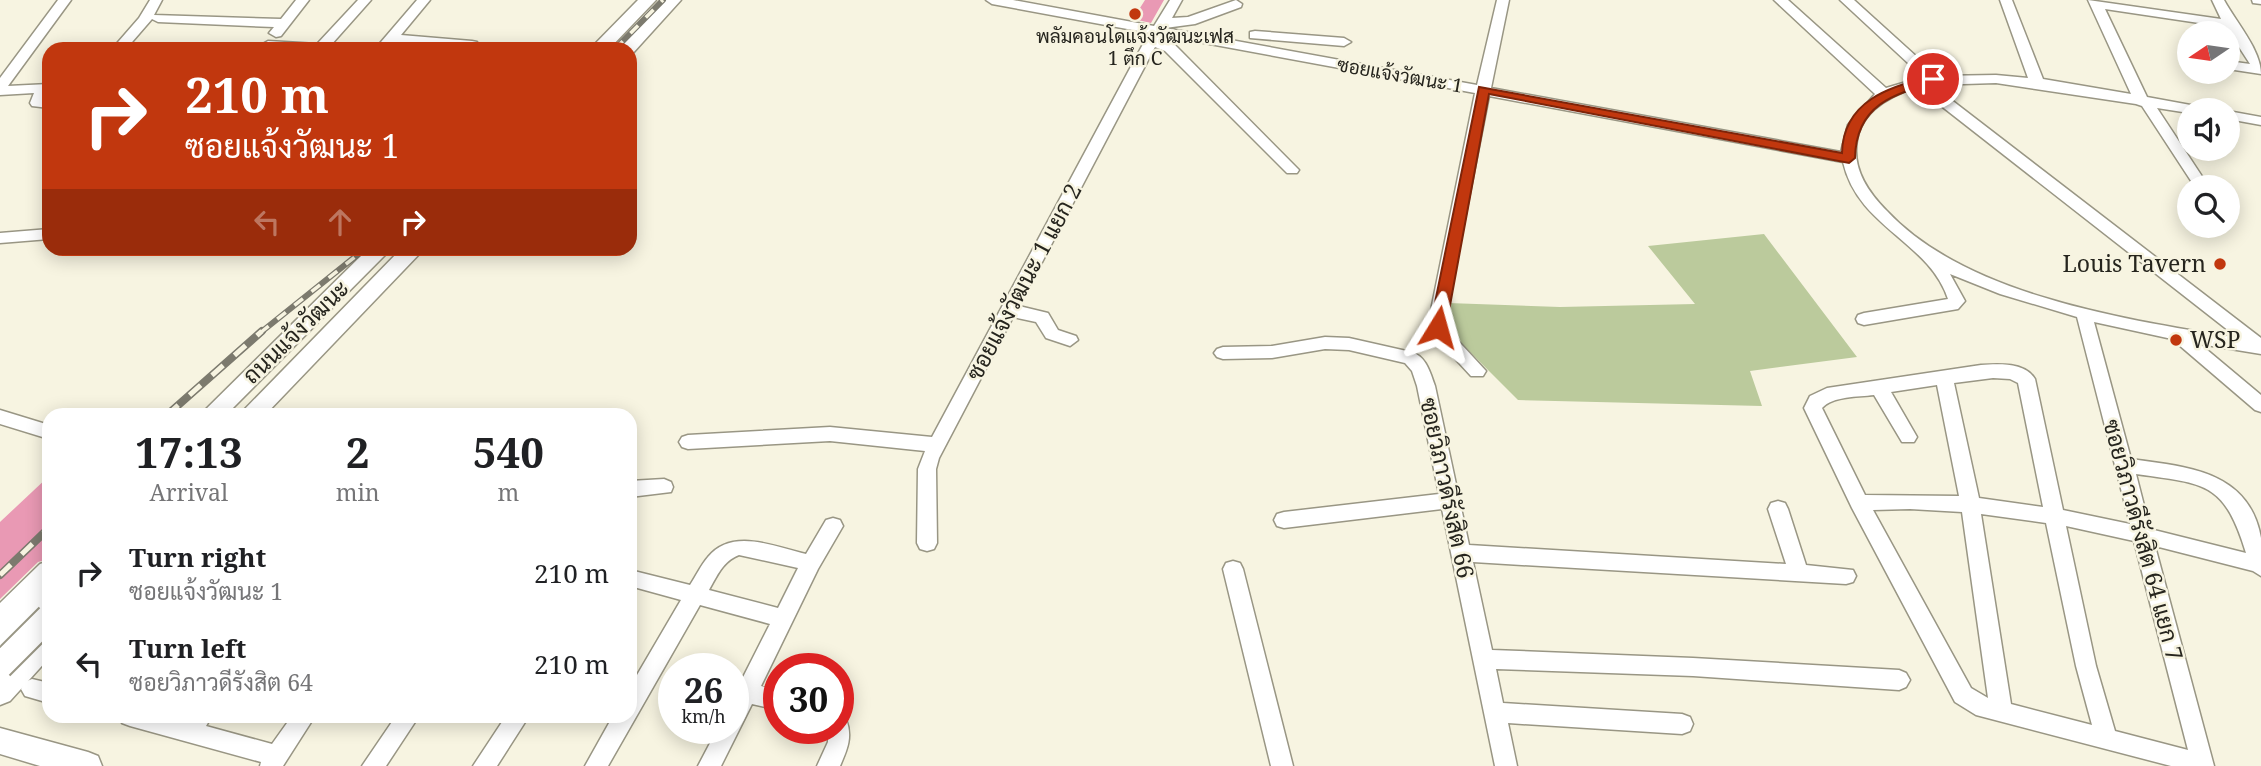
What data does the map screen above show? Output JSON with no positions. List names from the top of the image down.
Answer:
{
  "streets": {
    "main road": ["ถนนแจ้งวัฒนะ"],
    "street": [
      "ซอยแจ้งวัฒนะ 1",
      "ซอยแจ้งวัฒนะ 1 แยก 2",
      "ซอยวิภาวดีรังสิต 66",
      "ซอยวิภาวดีรังสิต 64 แยก 7"
    ]
  },
  "crossings": [
    ["ซอยแจ้งวัฒนะ 1", "ซอยแจ้งวัฒนะ 1 แยก 2"]
  ],
  "places": ["พลัมคอนโดแจ้งวัฒนะเฟส 1 ตึก C", "Louis Tavern", "WSP"],
  "north": "left",
  "page": {
    "turn": ["210 m", "ซอยแจ้งวัฒนะ 1"],
    "eta": [
      "17:13",
      "Arrival",
      "2",
      "min",
      "540",
      "m"
    ],
    "list": [
      {
        "name": "Turn right",
        "note": "ซอยแจ้งวัฒนะ 1",
        "value": "210 m"
      },
      {
        "name": "Turn left",
        "note": "ซอยวิภาวดีรังสิต 64",
        "value": "210 m"
      }
    ],
    "speed": "26 km/h",
    "limit": "30"
  }
}
